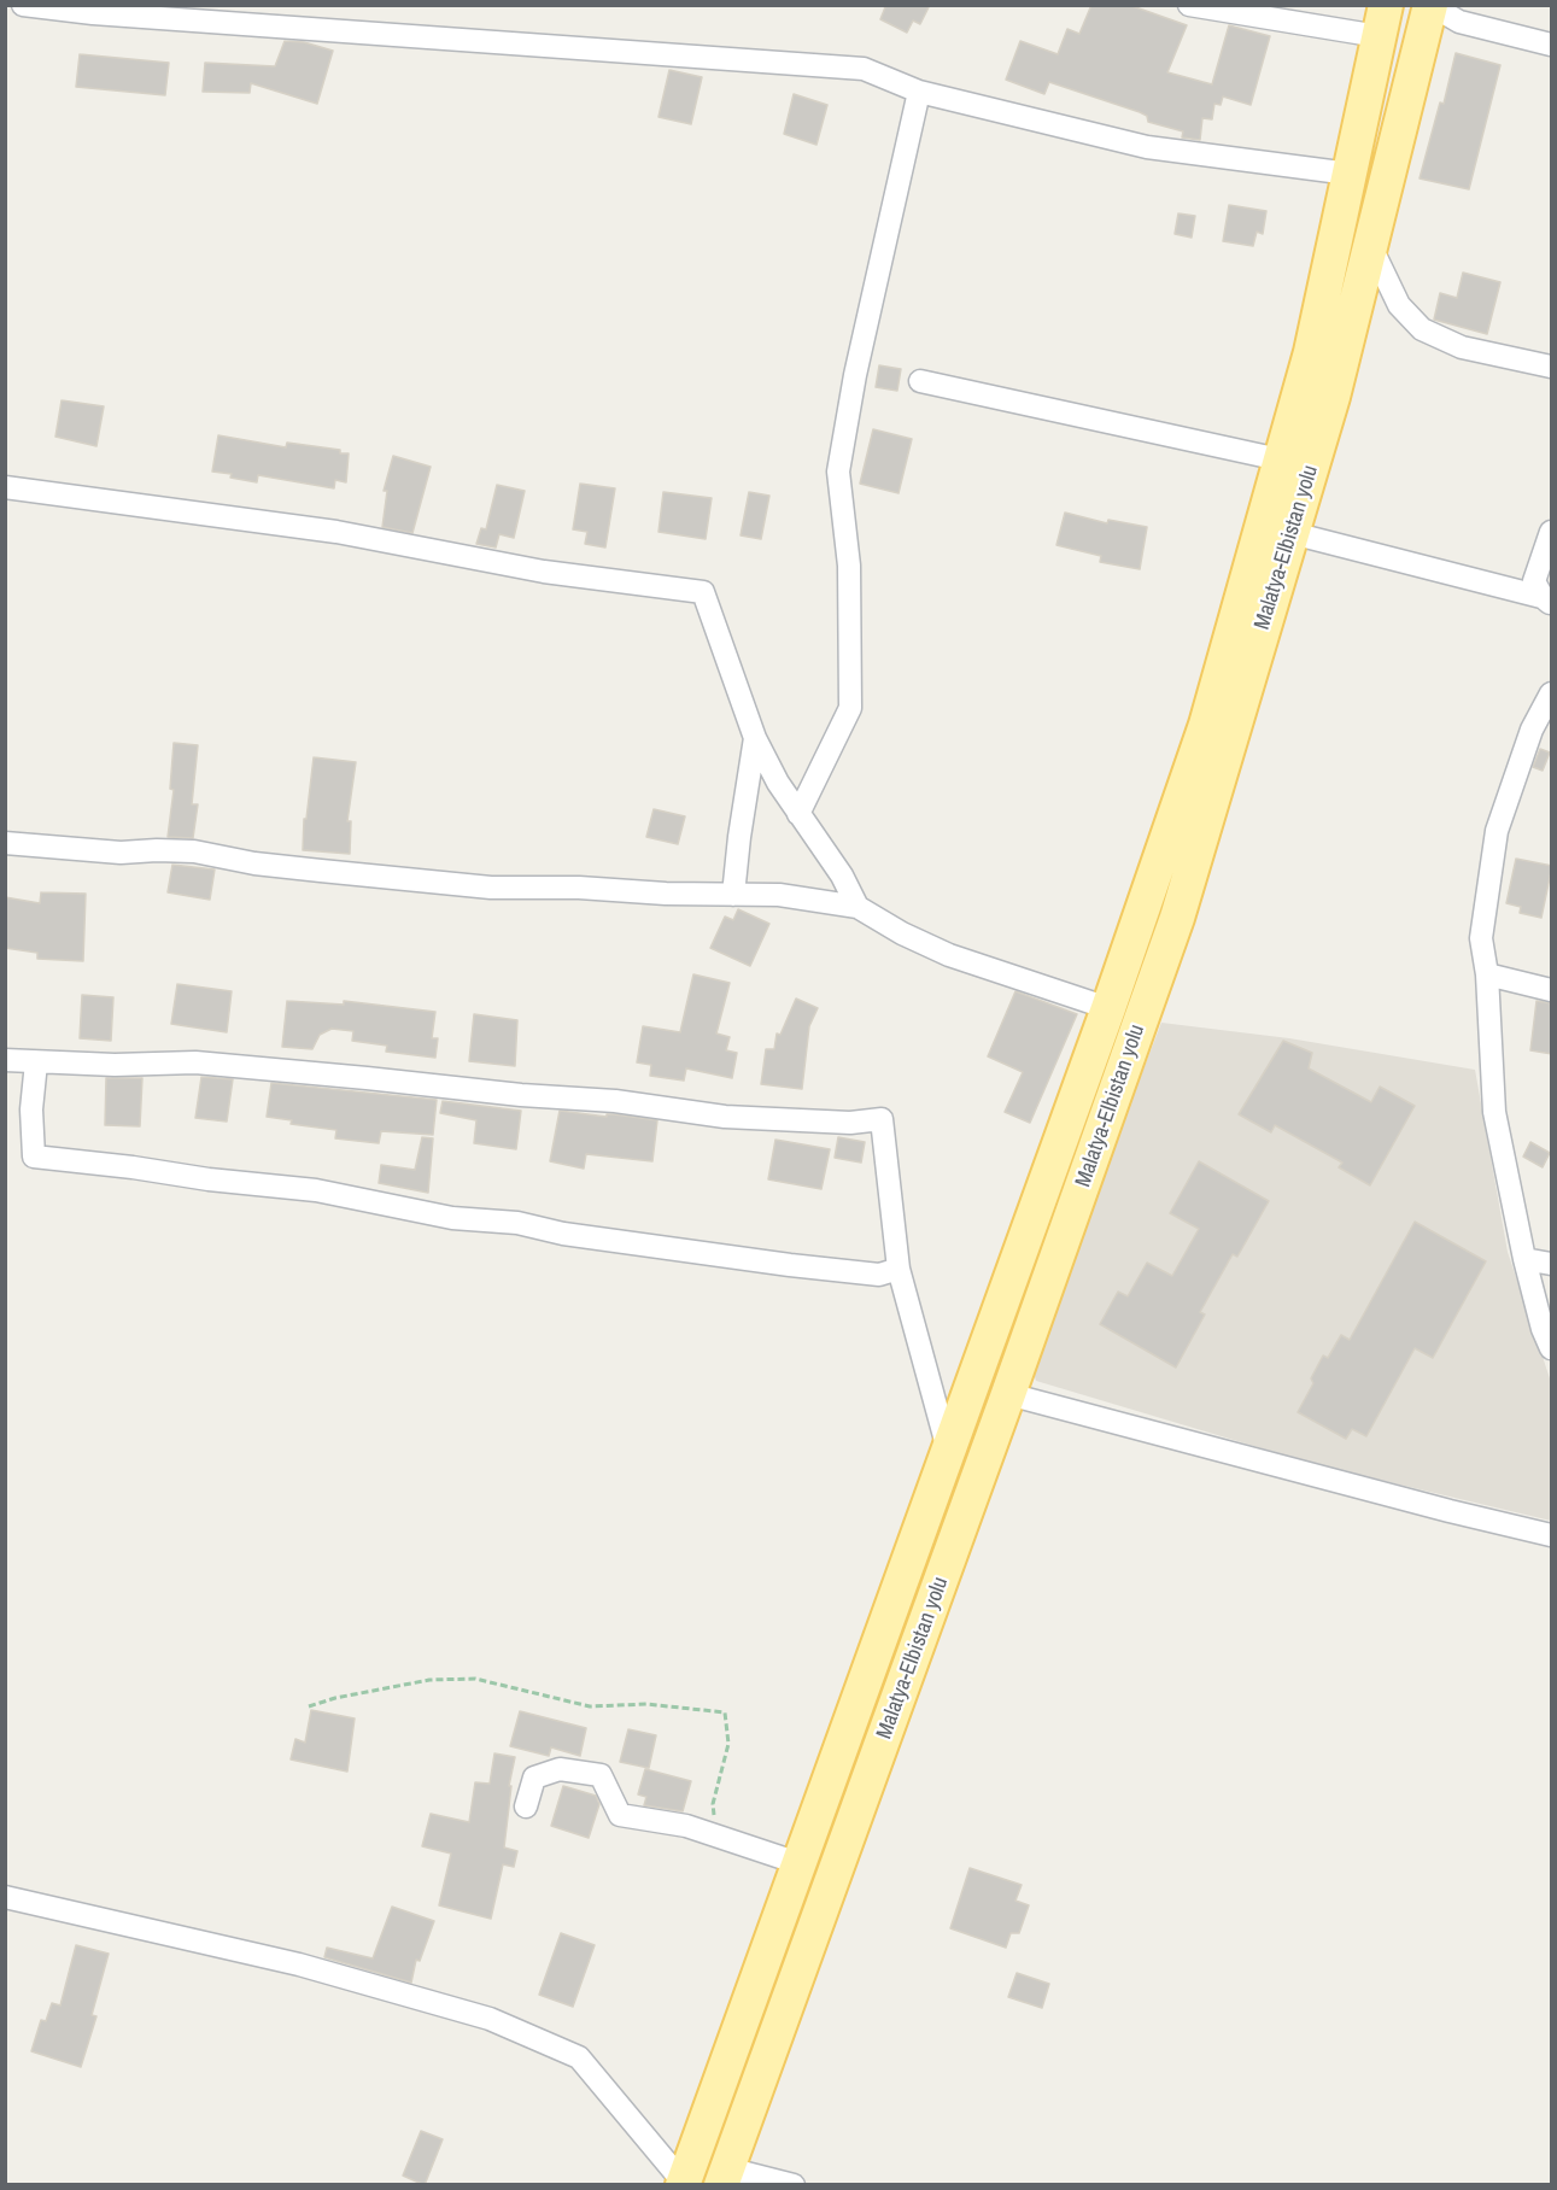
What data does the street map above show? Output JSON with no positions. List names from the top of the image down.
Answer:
{
  "streets": {
    "main road": ["Malatya-Elbistan yolu"]
  }
}
